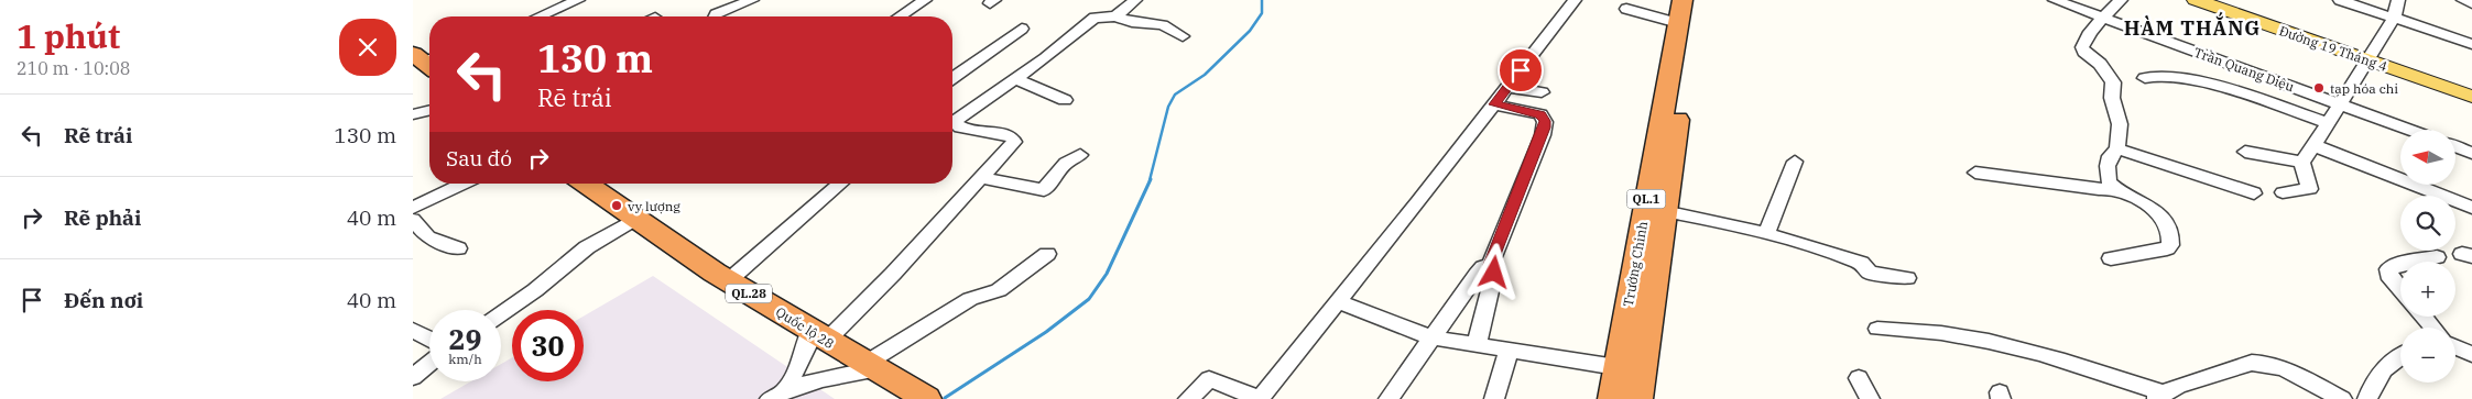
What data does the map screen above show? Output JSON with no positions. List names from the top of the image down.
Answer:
{
  "streets": {
    "highway": [
      "QL.1",
      "Trường Chinh",
      "QL.28",
      "Quốc lộ 28"
    ],
    "main road": ["Đường 19 Tháng 4"],
    "street": ["Trần Quang Diệu"]
  },
  "districts": ["HÀM THẮNG"],
  "places": ["tạp hóa chi", "vy lượng"],
  "north": "left",
  "page": {
    "heading": ["1 phút", "210 m · 10:08"],
    "turn": ["130 m", "Rẽ trái"],
    "list": [
      {
        "name": "Rẽ trái",
        "value": "130 m"
      },
      {
        "name": "Rẽ phải",
        "value": "40 m"
      },
      {
        "name": "Đến nơi",
        "value": "40 m"
      }
    ],
    "map_buttons": ["+", "−"],
    "then": "Sau đó",
    "speed": "29 km/h",
    "limit": "30"
  }
}
